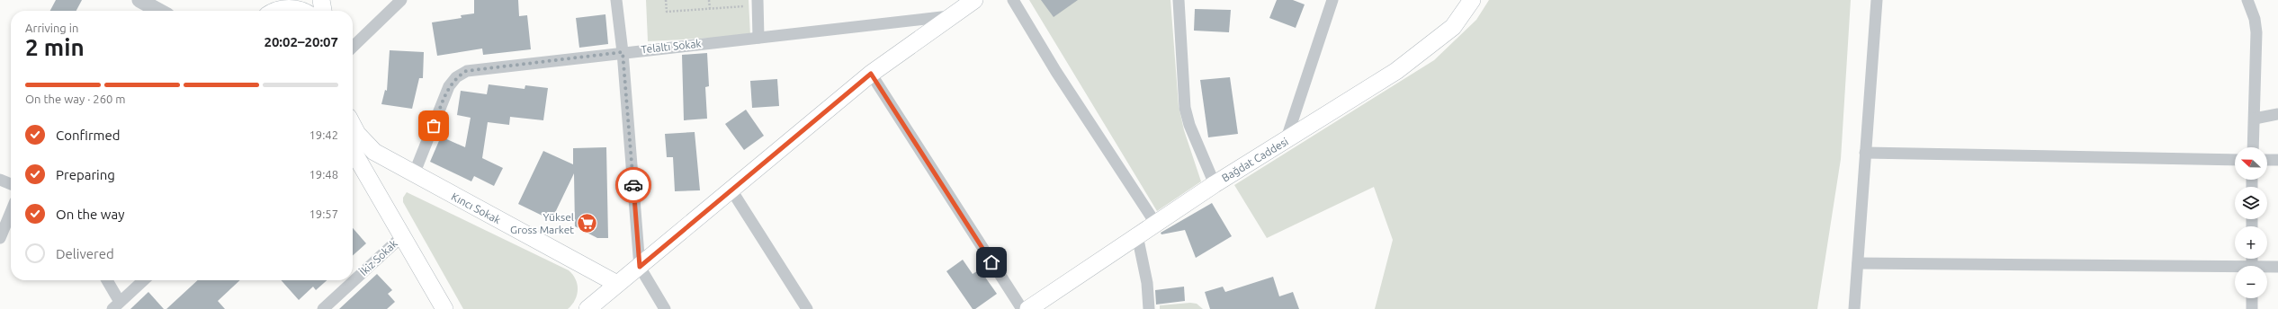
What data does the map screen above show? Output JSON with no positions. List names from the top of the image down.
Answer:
{
  "streets": {
    "main road": ["Bağdat Caddesi", "Kıncı Sokak"],
    "street": ["Telaltı Sokak", "İkiz Sokak"]
  },
  "crossings": [
    ["Telaltı Sokak", "Kıncı Sokak"]
  ],
  "places": {
    "supermarket": ["Yüksel Gross Market"]
  },
  "north": "left",
  "page": {
    "heading": ["2 min", "Arriving in", "20:02–20:07"],
    "bar": "On the way · 260 m",
    "list": [
      ["Confirmed", "19:42"],
      ["Preparing", "19:48"],
      ["On the way", "19:57"],
      "Delivered"
    ],
    "map_buttons": ["+", "−"]
  }
}
